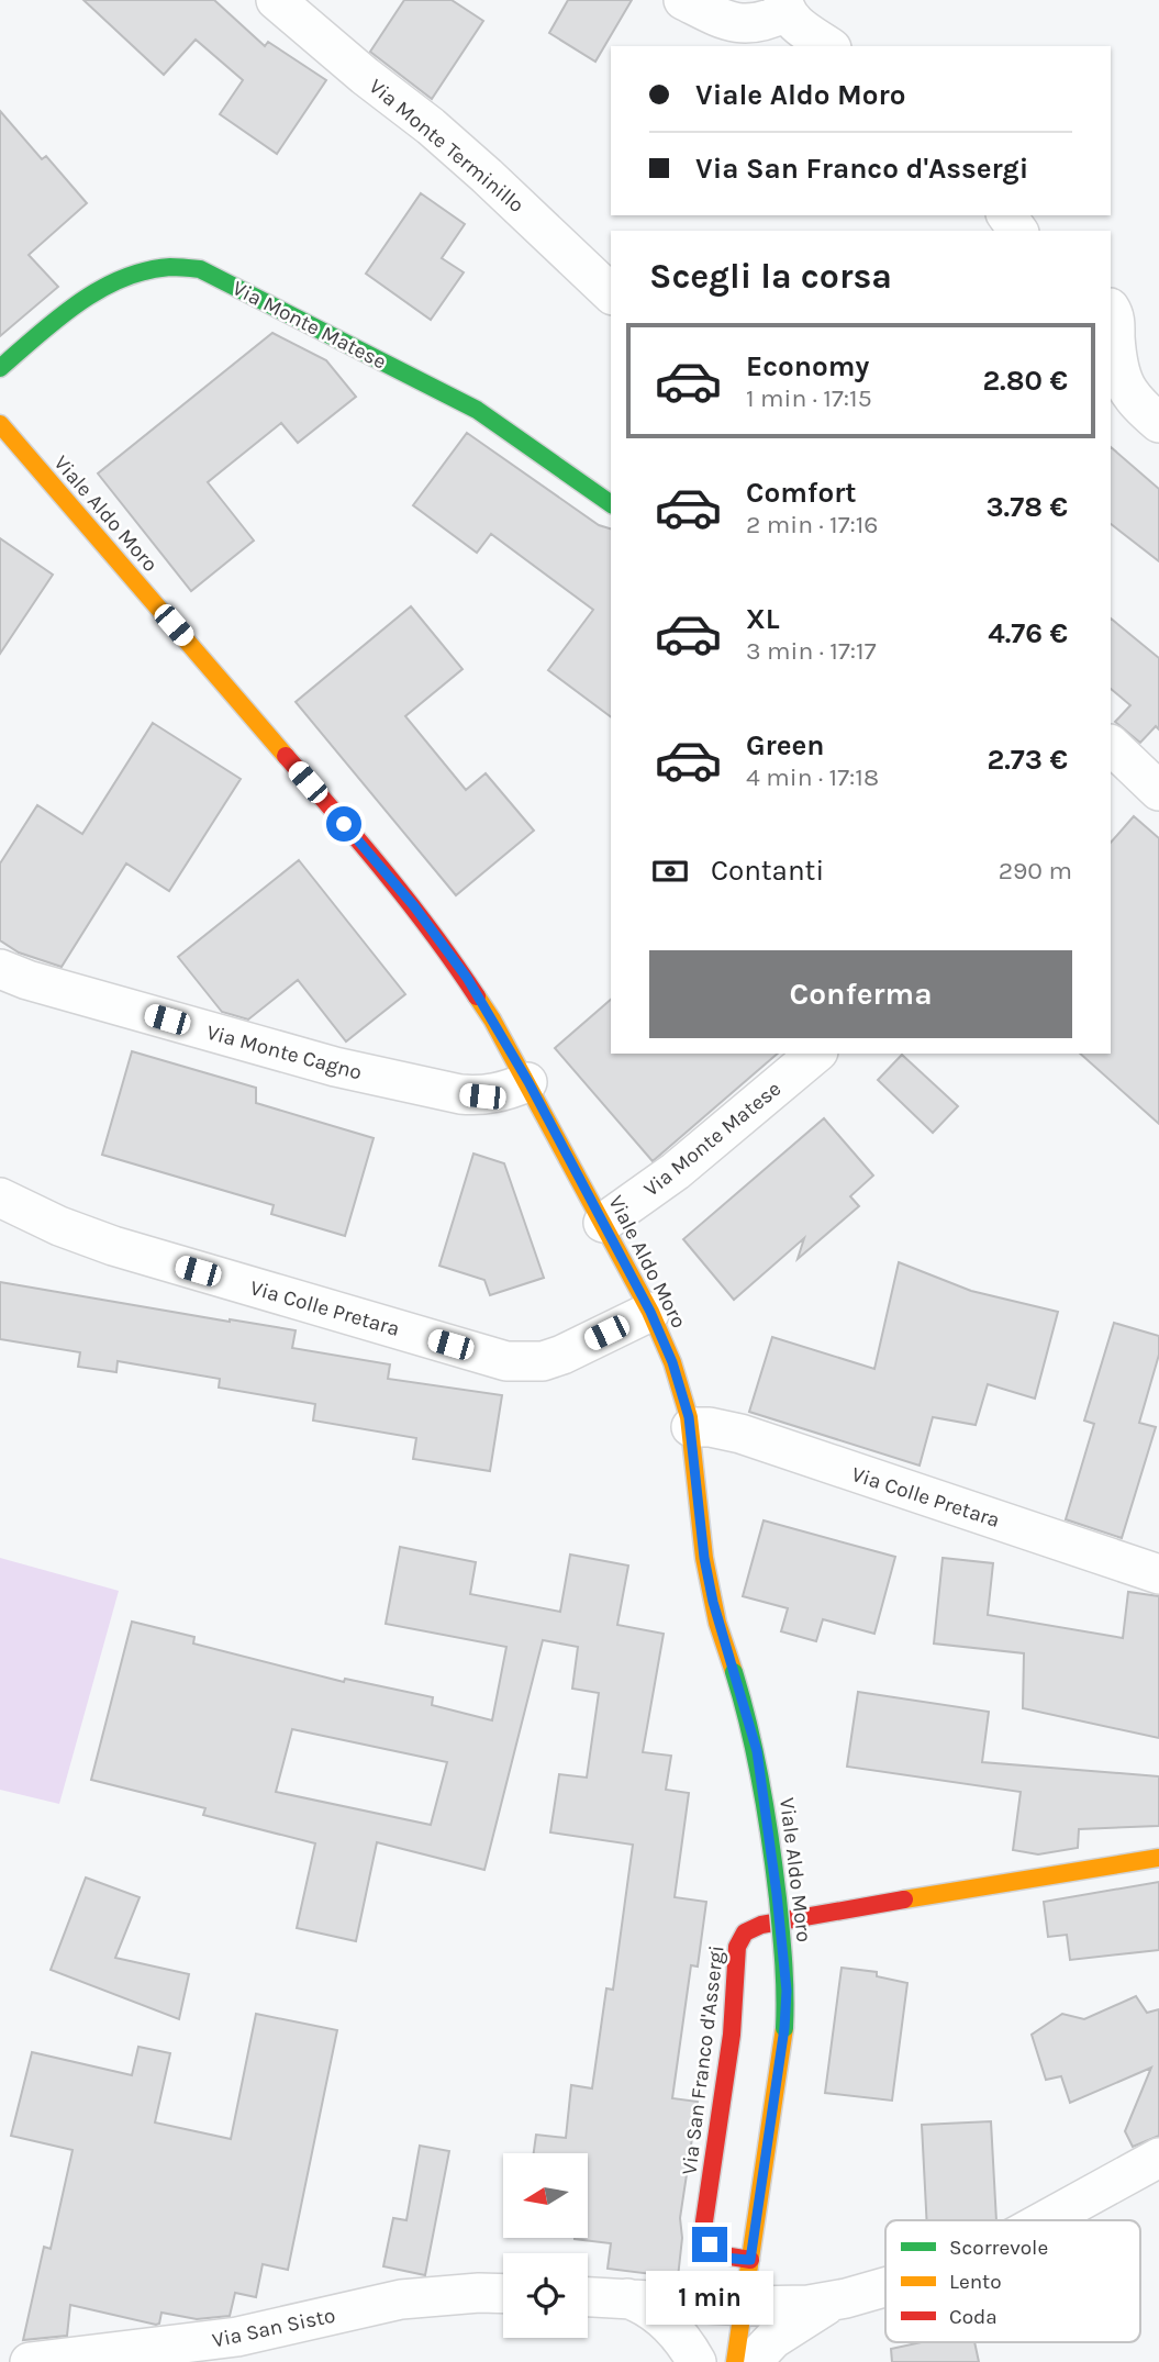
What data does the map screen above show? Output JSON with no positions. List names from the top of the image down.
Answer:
{
  "streets": {
    "street": [
      "Via Monte Terminillo",
      "Via Monte Matese",
      "Viale Aldo Moro",
      "Via Monte Cagno",
      "Via Colle Pretara",
      "Via San Franco d'Assergi",
      "Via San Sisto"
    ]
  },
  "crossings": [
    ["Via Monte Matese", "Viale Aldo Moro"],
    ["Viale Aldo Moro", "Via Monte Cagno"],
    ["Viale Aldo Moro", "Via Colle Pretara"],
    ["Viale Aldo Moro", "Via San Franco d'Assergi"]
  ],
  "legend": ["Scorrevole", "Lento", "Coda"],
  "north": "left",
  "page": {
    "banner": ["Viale Aldo Moro", "Via San Franco d'Assergi"],
    "heading": "Scegli la corsa",
    "list": [
      {
        "name": "Economy",
        "note": "1 min · 17:15",
        "value": "2.80 €"
      },
      {
        "name": "Comfort",
        "note": "2 min · 17:16",
        "value": "3.78 €"
      },
      {
        "name": "XL",
        "note": "3 min · 17:17",
        "value": "4.76 €"
      },
      {
        "name": "Green",
        "note": "4 min · 17:18",
        "value": "2.73 €"
      }
    ],
    "pay": ["Contanti", "290 m"],
    "buttons": "Conferma",
    "bubble": "1 min"
  }
}
